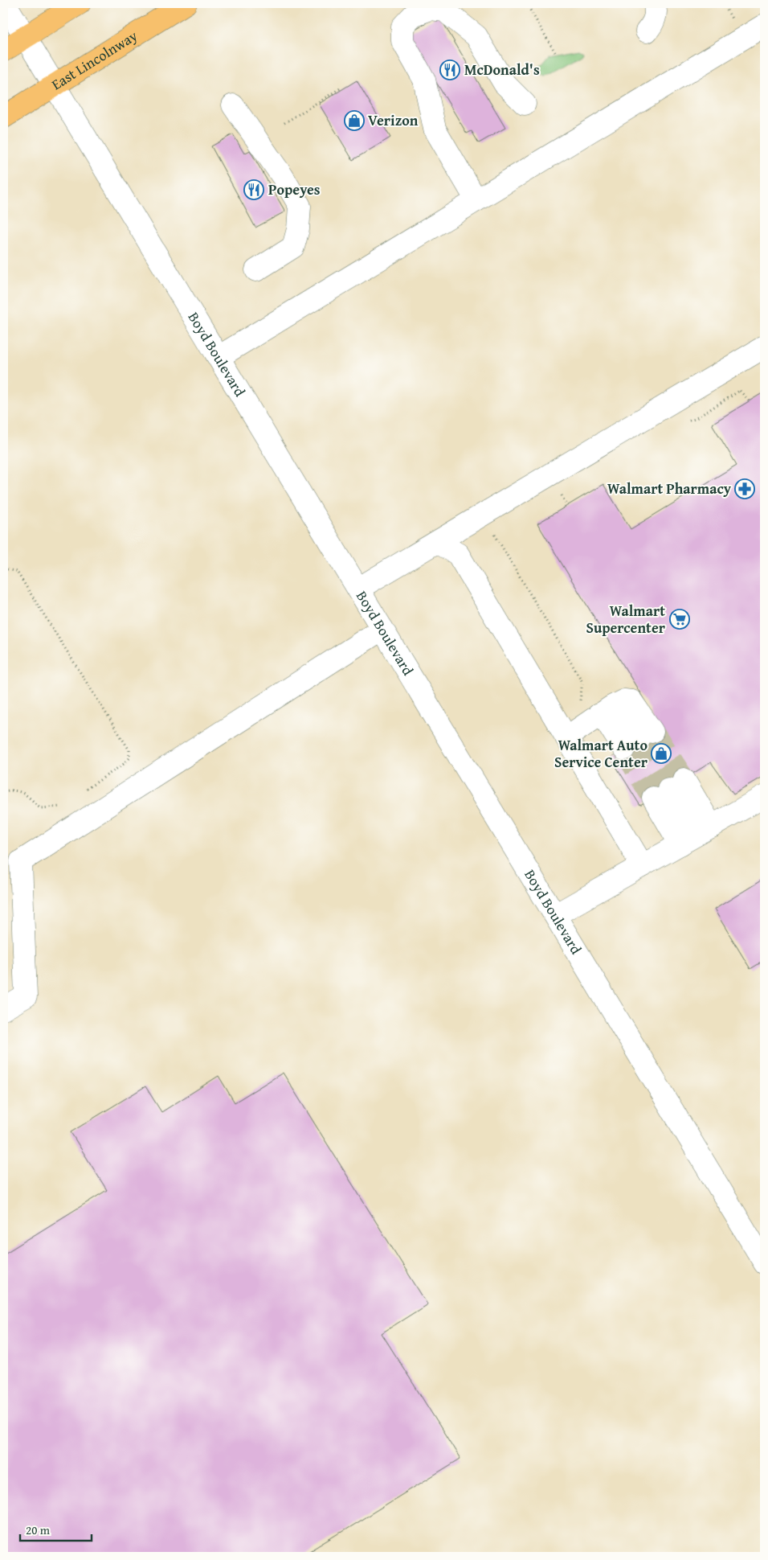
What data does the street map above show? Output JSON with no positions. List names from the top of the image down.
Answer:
{
  "streets": {
    "main road": ["East Lincolnway"],
    "street": ["Boyd Boulevard"]
  },
  "crossings": [
    ["East Lincolnway", "Boyd Boulevard"]
  ],
  "places": {
    "restaurant": ["McDonald's", "Popeyes"],
    "shop": ["Verizon", "Walmart Auto Service Center"],
    "pharmacy": ["Walmart Pharmacy"],
    "supermarket": ["Walmart Supercenter"]
  },
  "scale_bar": "20 m"
}
